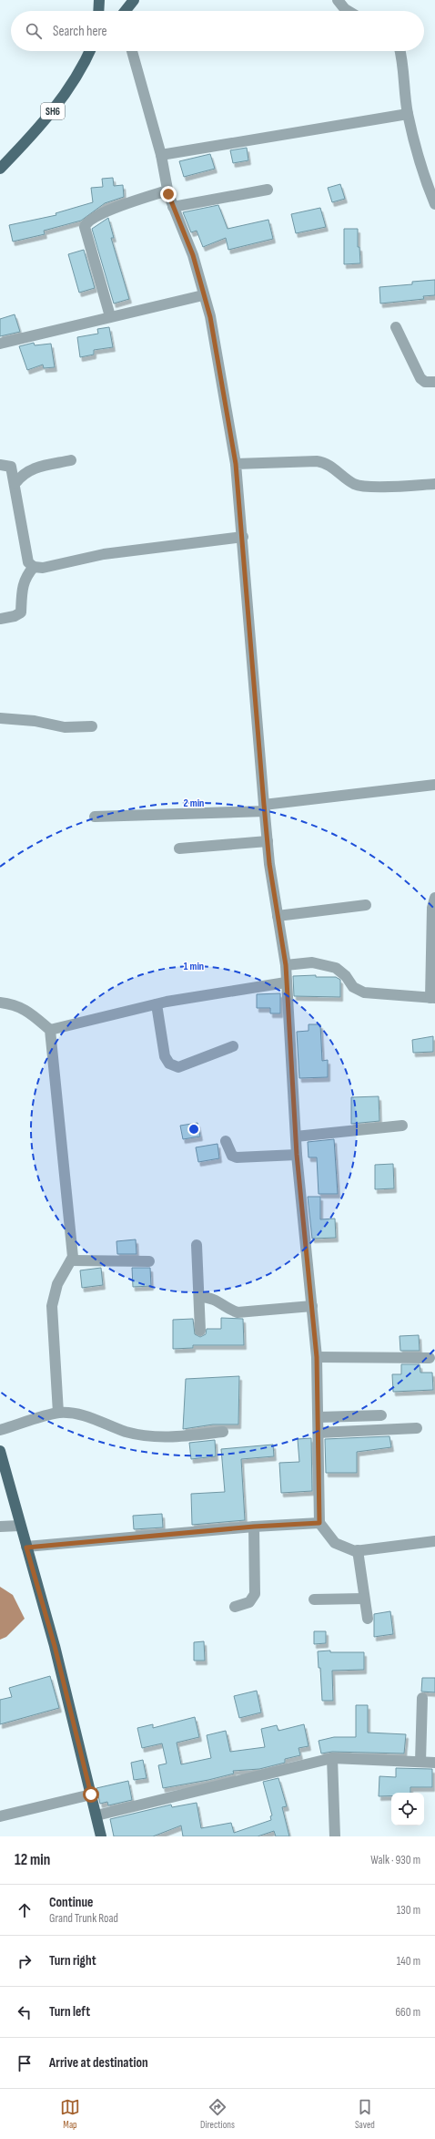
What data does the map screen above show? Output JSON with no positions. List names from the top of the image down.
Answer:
{
  "streets": {
    "main road": ["SH6"]
  },
  "page": {
    "search": "Search here",
    "heading": ["12 min", "Walk · 930 m"],
    "list": [
      ["Continue", "Grand Trunk Road", "130 m"],
      ["Turn right", "140 m"],
      ["Turn left", "660 m"],
      "Arrive at destination"
    ],
    "nav": ["Map", "Directions", "Saved"]
  },
  "rings": ["2 min", "1 min"]
}
